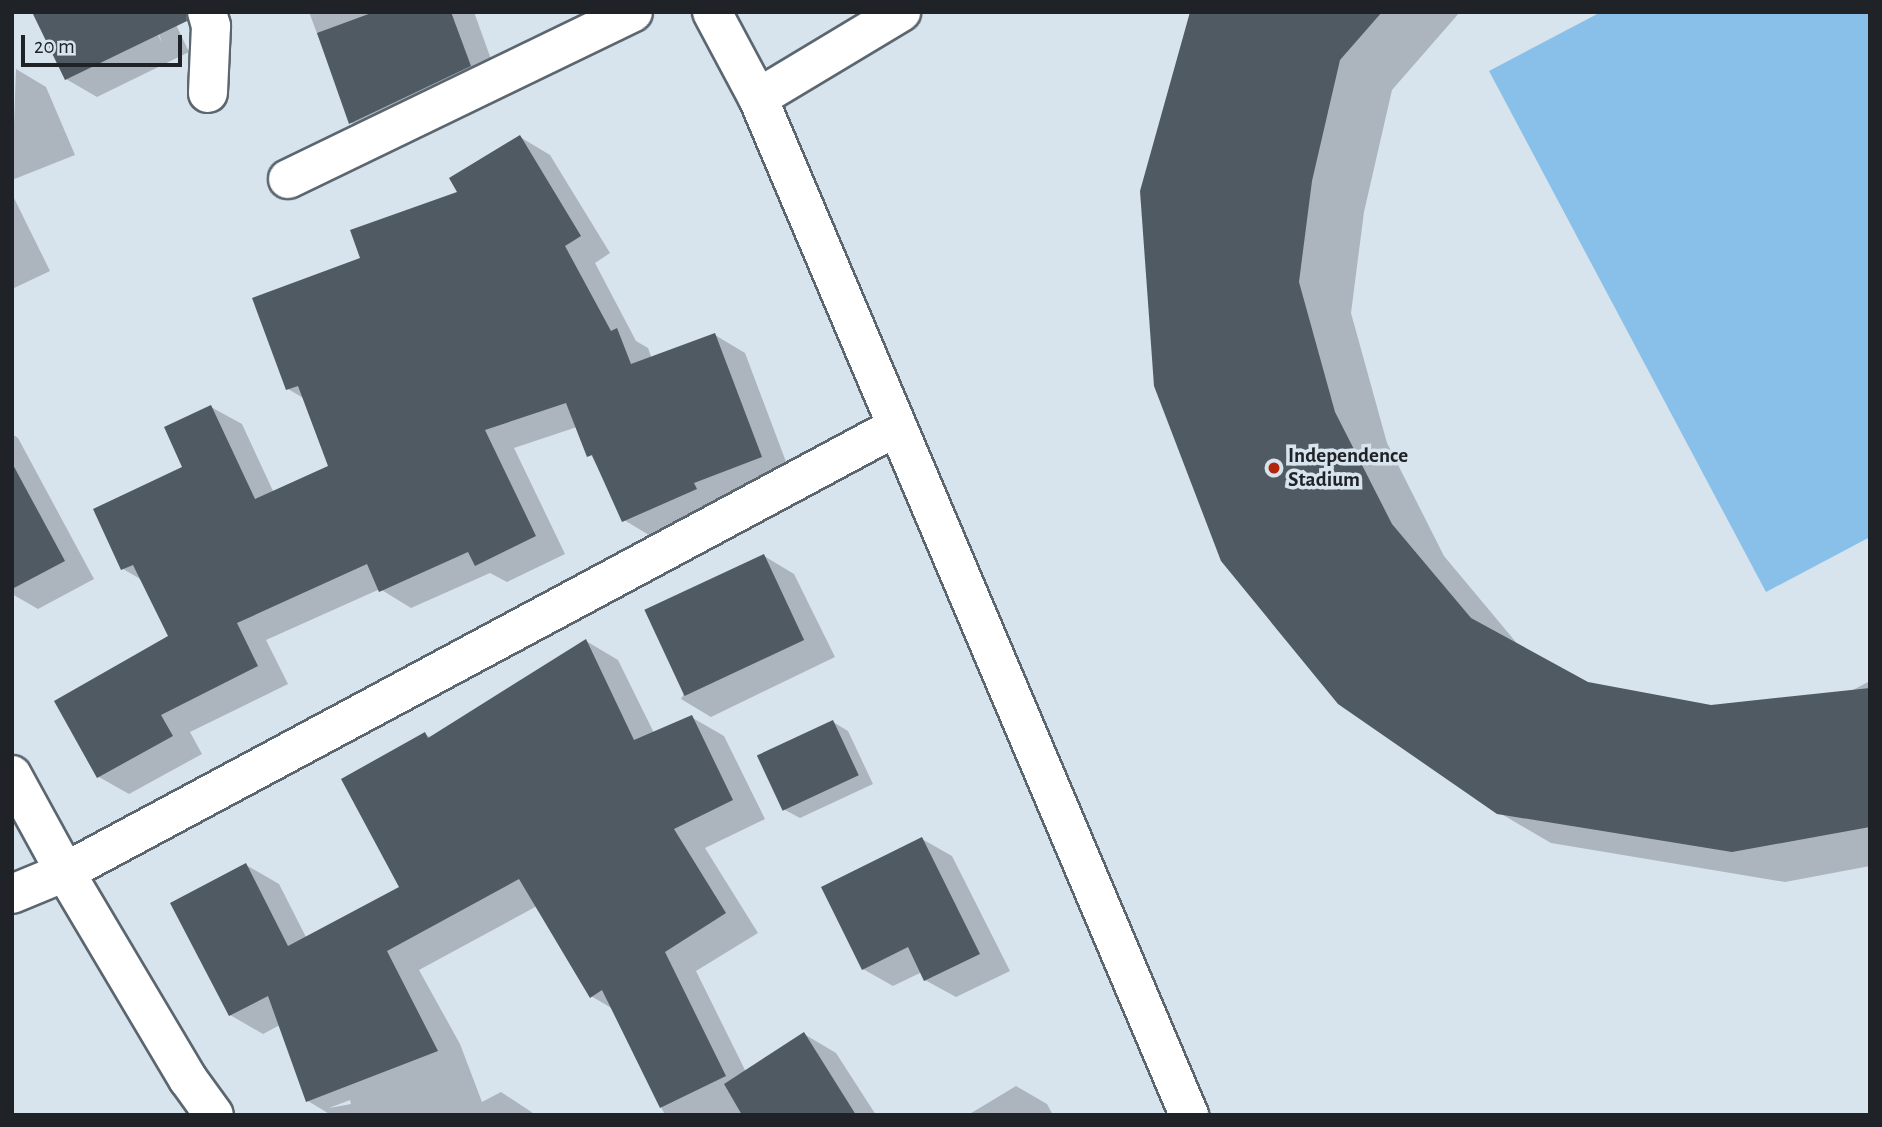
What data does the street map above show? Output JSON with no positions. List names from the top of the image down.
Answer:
{
  "places": ["Independence Stadium"],
  "scale_bar": "20 m"
}
